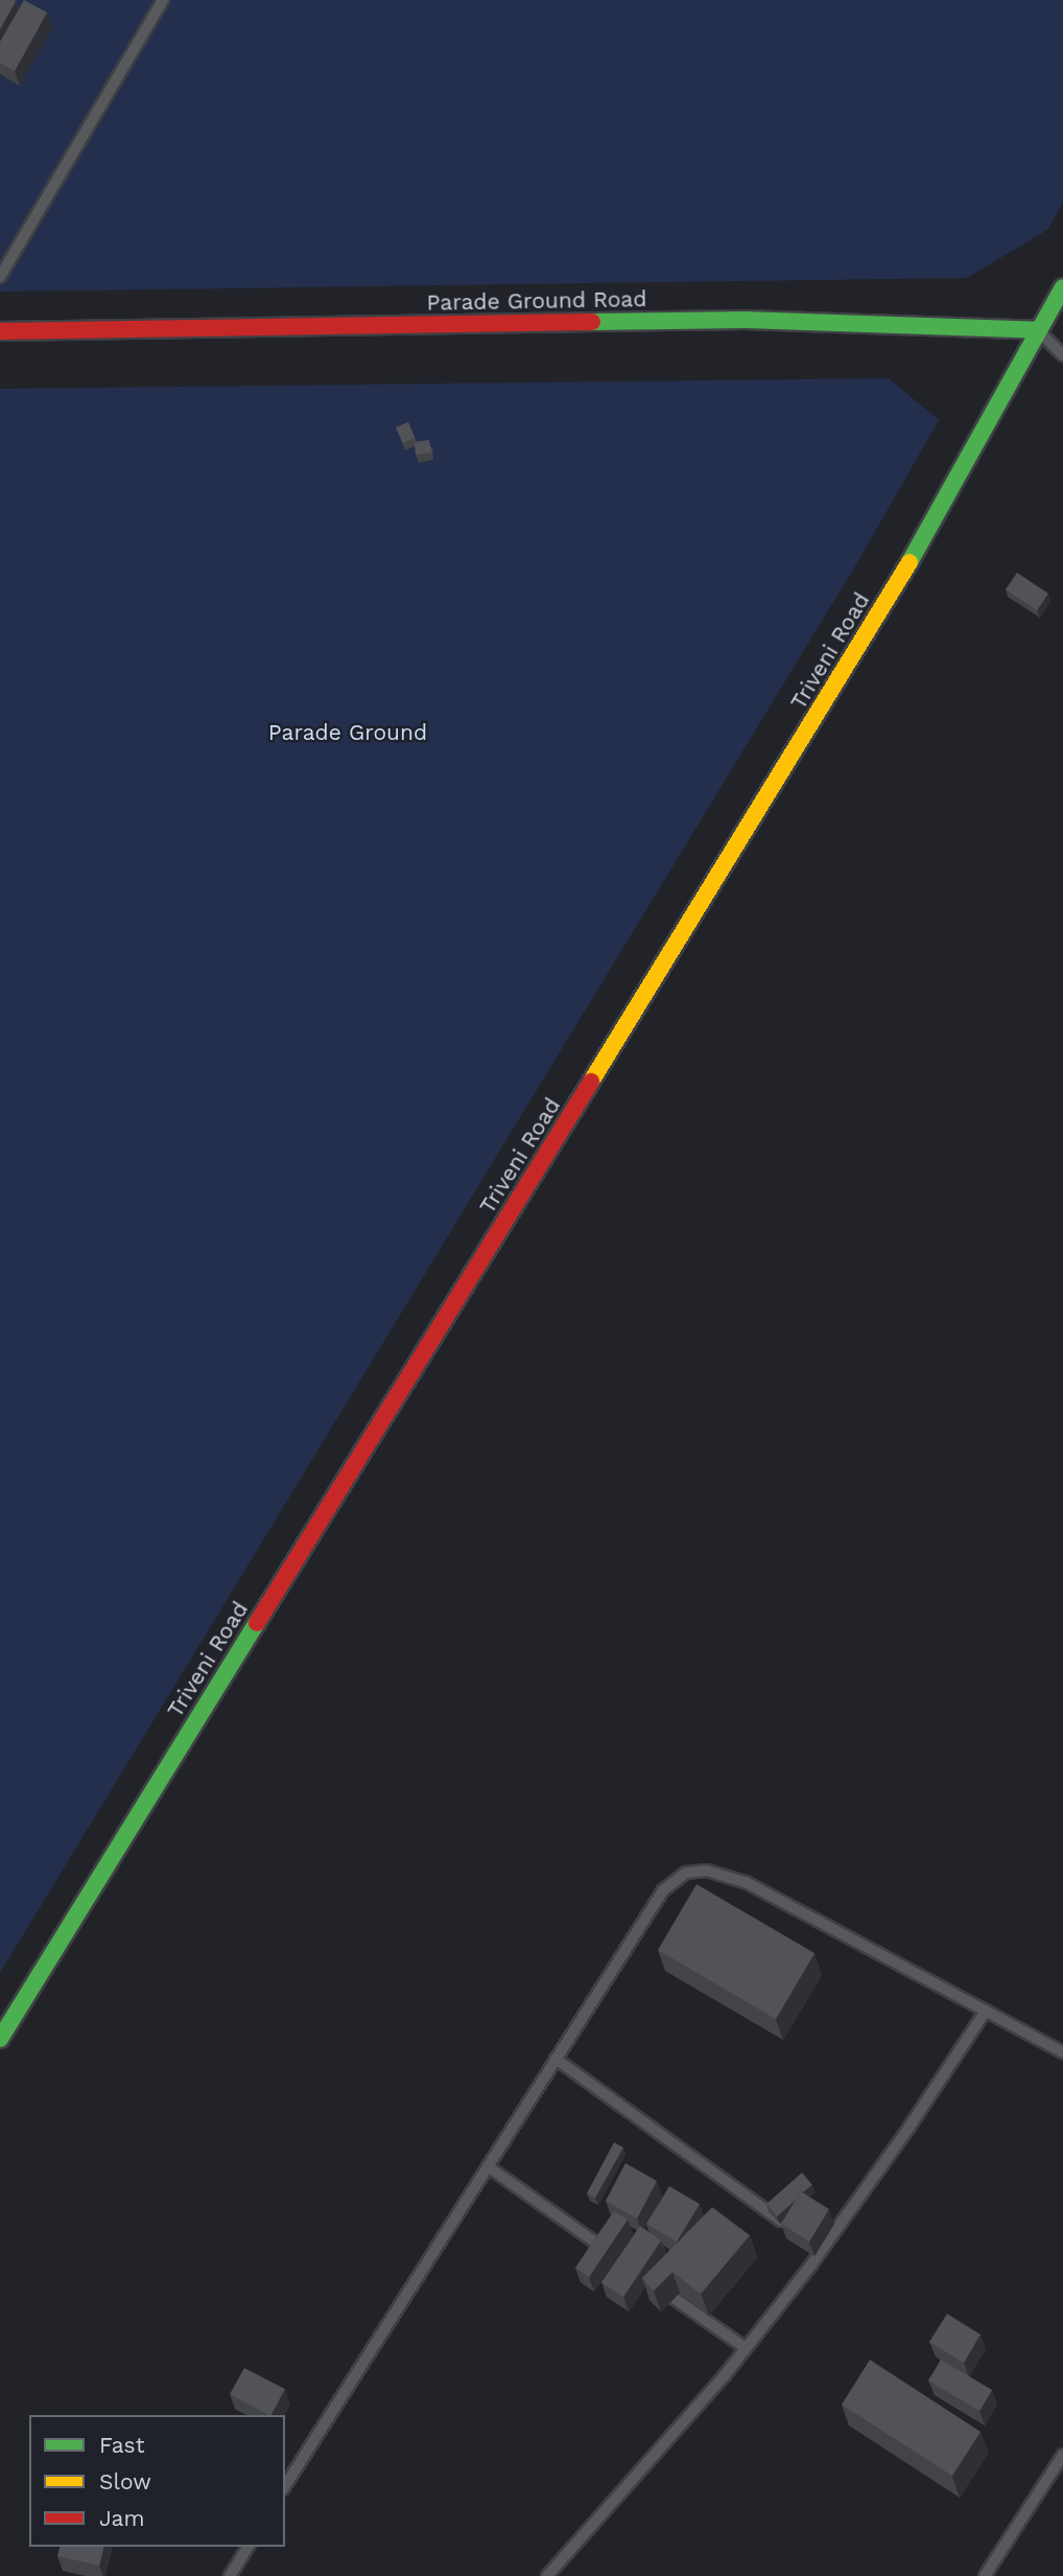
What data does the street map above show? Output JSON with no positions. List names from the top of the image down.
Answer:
{
  "streets": {
    "main road": ["Parade Ground Road", "Triveni Road"]
  },
  "crossings": [
    ["Parade Ground Road", "Triveni Road"]
  ],
  "parks": ["Parade Ground"],
  "legend": ["Fast", "Slow", "Jam"]
}
